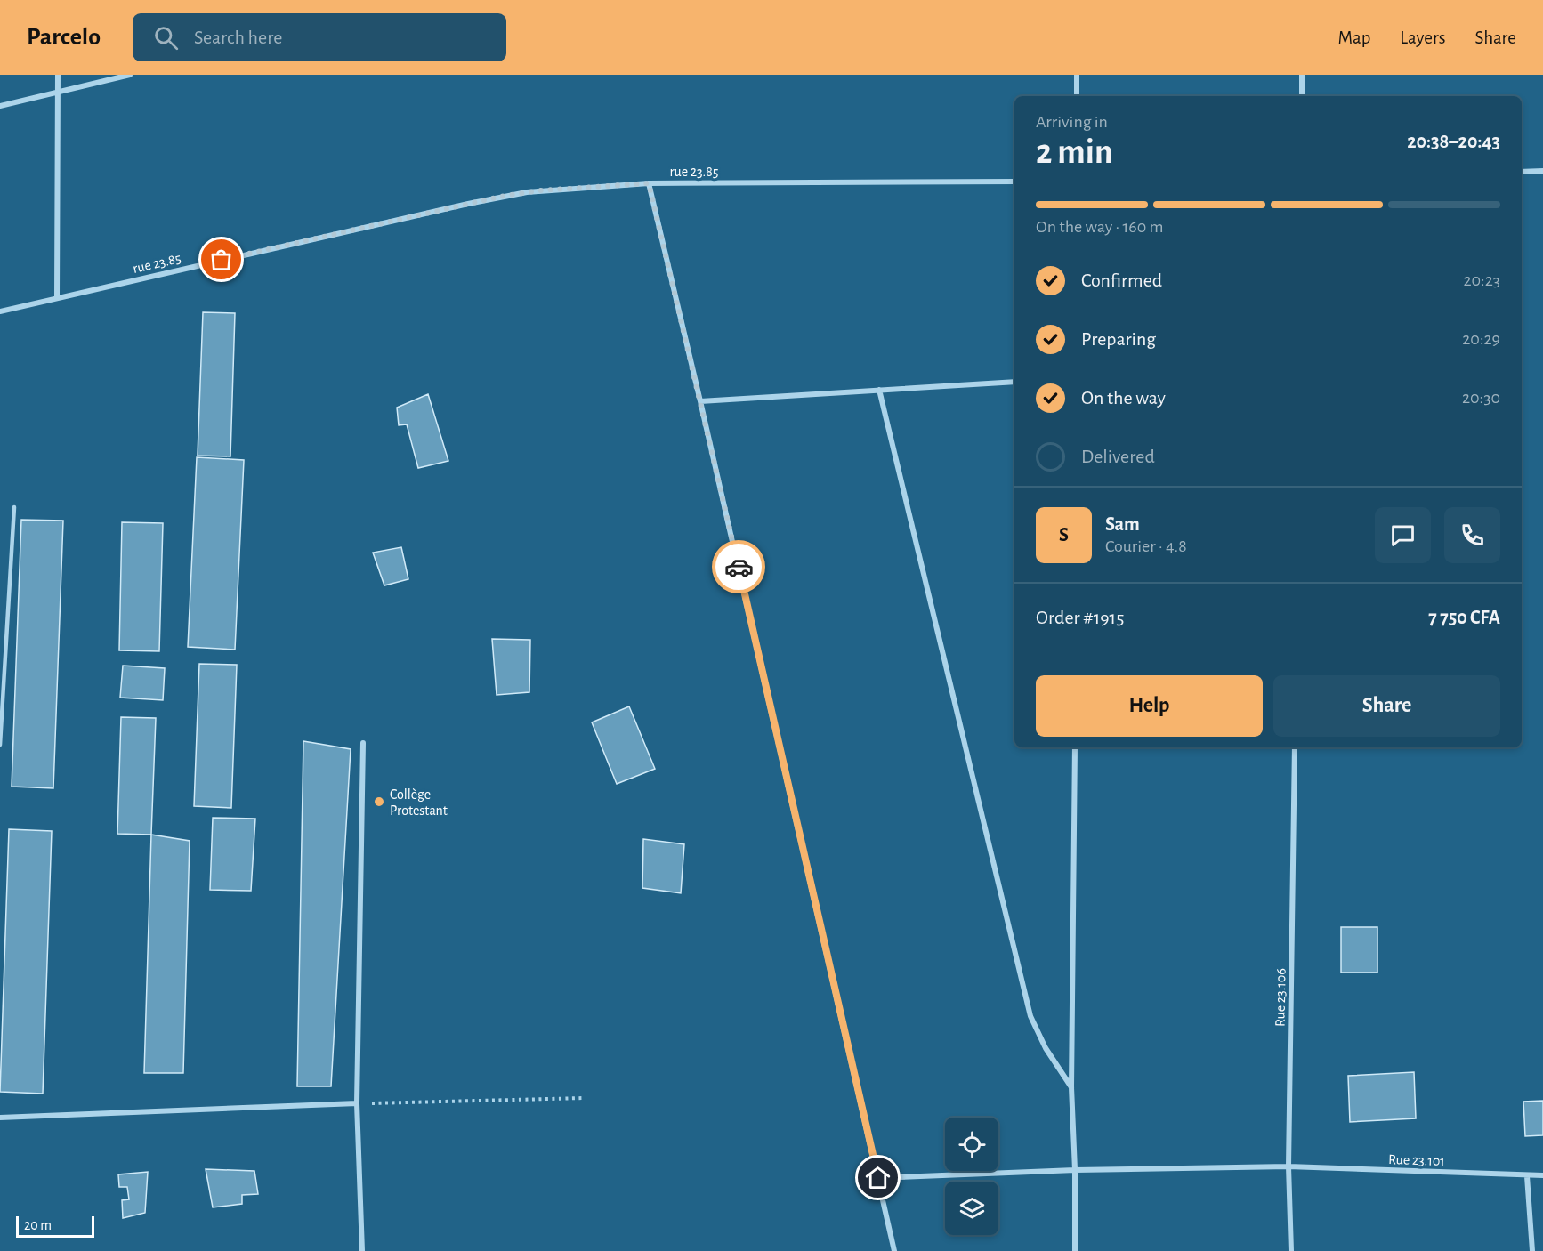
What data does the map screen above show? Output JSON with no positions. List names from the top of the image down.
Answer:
{
  "streets": {
    "street": ["rue 23.85", "Rue 23.106", "Rue 23.101"]
  },
  "crossings": [
    ["Rue 23.106", "Rue 23.101"]
  ],
  "places": ["Collège Protestant"],
  "scale_bar": "20 m",
  "page": {
    "header": "Parcelo",
    "search": "Search here",
    "nav": ["Map", "Layers", "Share"],
    "heading": ["2 min", "Arriving in", "20:38–20:43"],
    "panel": [
      "Sam",
      "Courier · 4.8",
      "Order #1915",
      "7 750 CFA"
    ],
    "bar": "On the way · 160 m",
    "list": [
      ["Confirmed", "20:23"],
      ["Preparing", "20:29"],
      ["On the way", "20:30"],
      "Delivered"
    ],
    "round": "S",
    "buttons": ["Help", "Share"],
    "scale": "20 m"
  }
}
